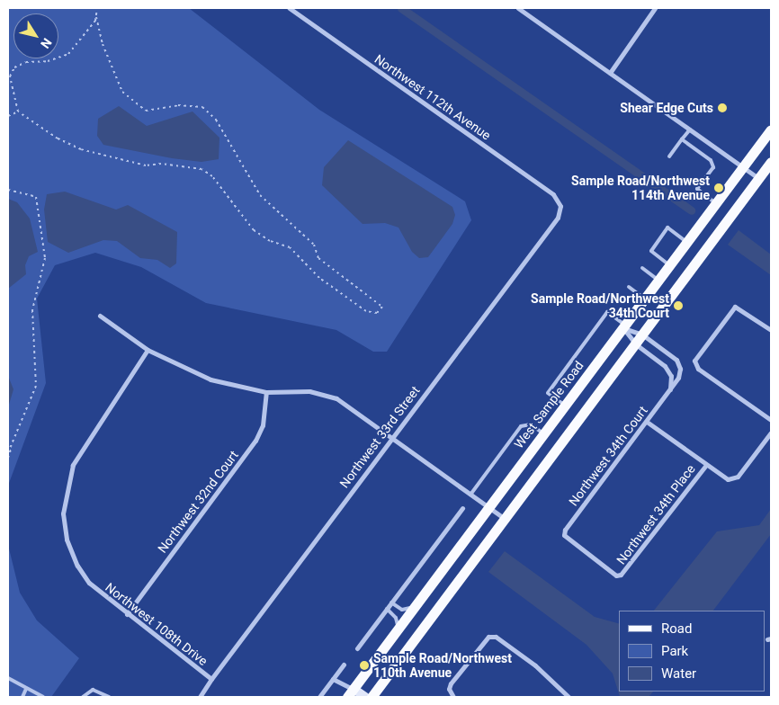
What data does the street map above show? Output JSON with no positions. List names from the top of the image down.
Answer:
{
  "streets": {
    "main road": ["West Sample Road"],
    "street": [
      "Northwest 112th Avenue",
      "Northwest 33rd Street",
      "Northwest 34th Court",
      "Northwest 32nd Court",
      "Northwest 34th Place",
      "Northwest 108th Drive"
    ]
  },
  "crossings": [
    ["Northwest 112th Avenue", "Northwest 33rd Street"],
    ["West Sample Road", "Northwest 34th Court"],
    ["Northwest 33rd Street", "Northwest 108th Drive"],
    ["Northwest 34th Court", "Northwest 34th Place"],
    ["Northwest 32nd Court", "Northwest 108th Drive"]
  ],
  "places": [
    "Shear Edge Cuts",
    "Sample Road/Northwest 114th Avenue",
    "Sample Road/Northwest 34th Court",
    "Sample Road/Northwest 110th Avenue"
  ],
  "legend": ["Road", "Park", "Water"],
  "north": "bottom right"
}
